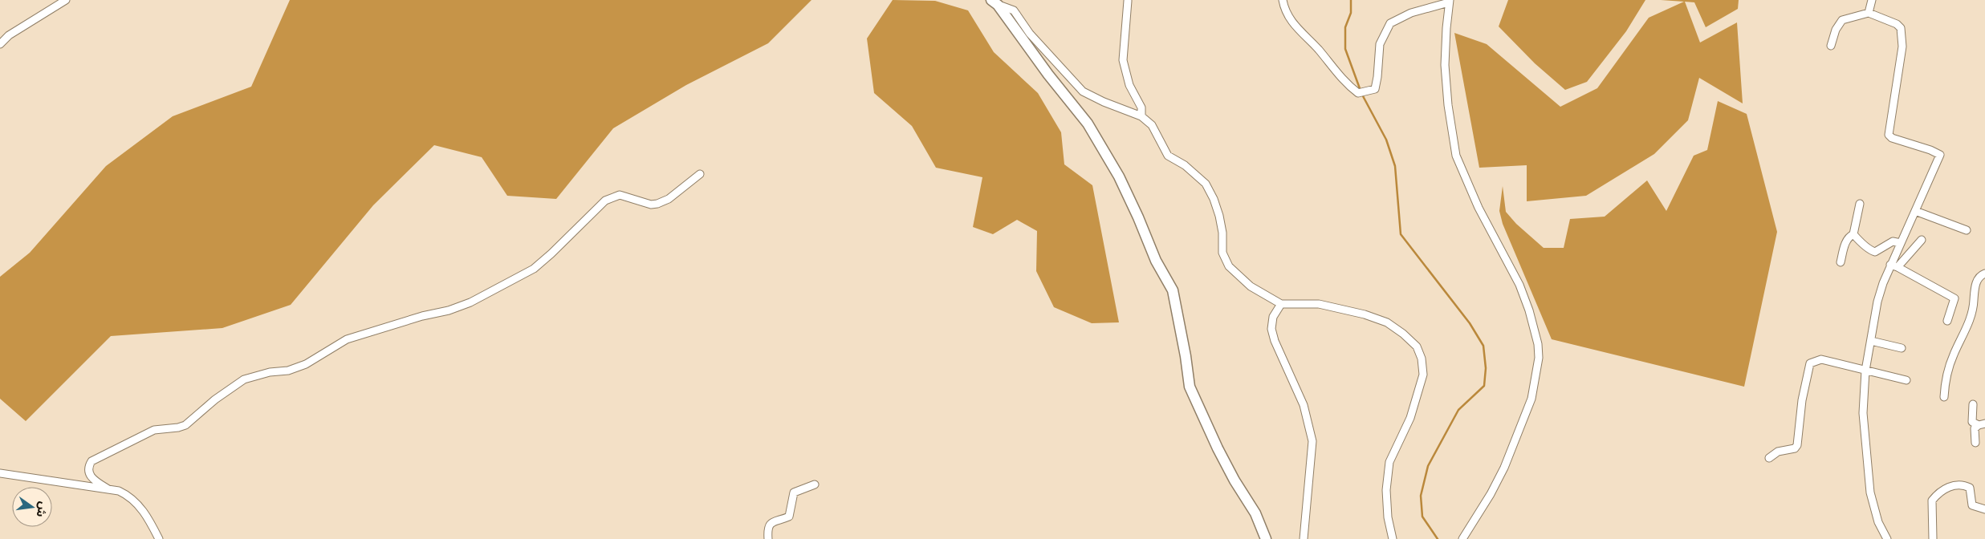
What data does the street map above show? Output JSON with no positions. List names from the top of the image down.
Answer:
{
  "north": "right"
}
